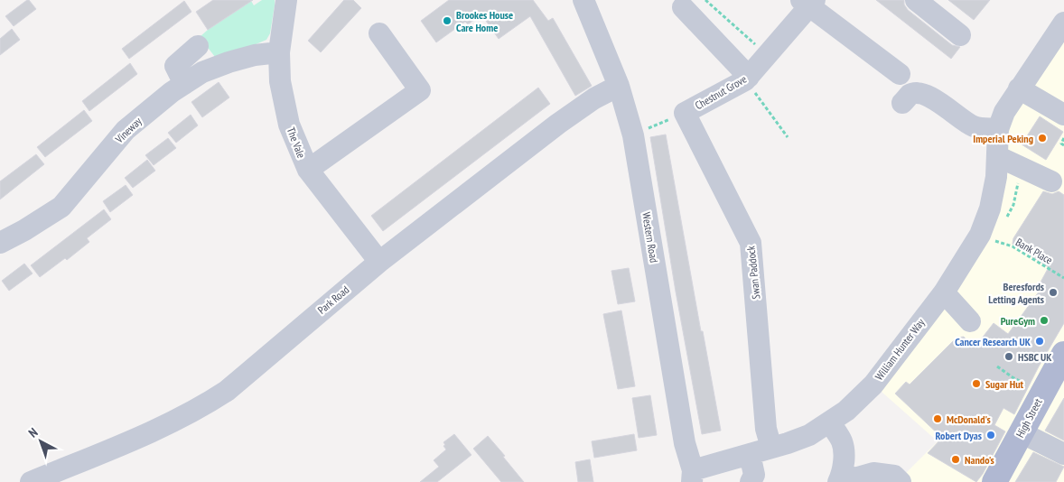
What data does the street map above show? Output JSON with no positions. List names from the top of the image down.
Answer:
{
  "streets": {
    "main road": ["High Street"],
    "street": [
      "Chestnut Grove",
      "Vineway",
      "The Vale",
      "Western Road",
      "Swan Paddock",
      "Park Road",
      "William Hunter Way"
    ],
    "path": ["Bank Place"]
  },
  "crossings": [
    ["Chestnut Grove", "Western Road"],
    ["Chestnut Grove", "Swan Paddock"],
    ["Vineway", "The Vale"],
    ["The Vale", "Park Road"],
    ["Western Road", "Park Road"],
    ["Western Road", "William Hunter Way"],
    ["Swan Paddock", "William Hunter Way"]
  ],
  "places": [
    "Brookes House Care Home",
    "Imperial Peking",
    "Beresfords Letting Agents",
    "PureGym",
    "Cancer Research UK",
    "HSBC UK",
    "Sugar Hut",
    "McDonald's",
    "Robert Dyas",
    "Nando's"
  ],
  "north": "top left"
}
